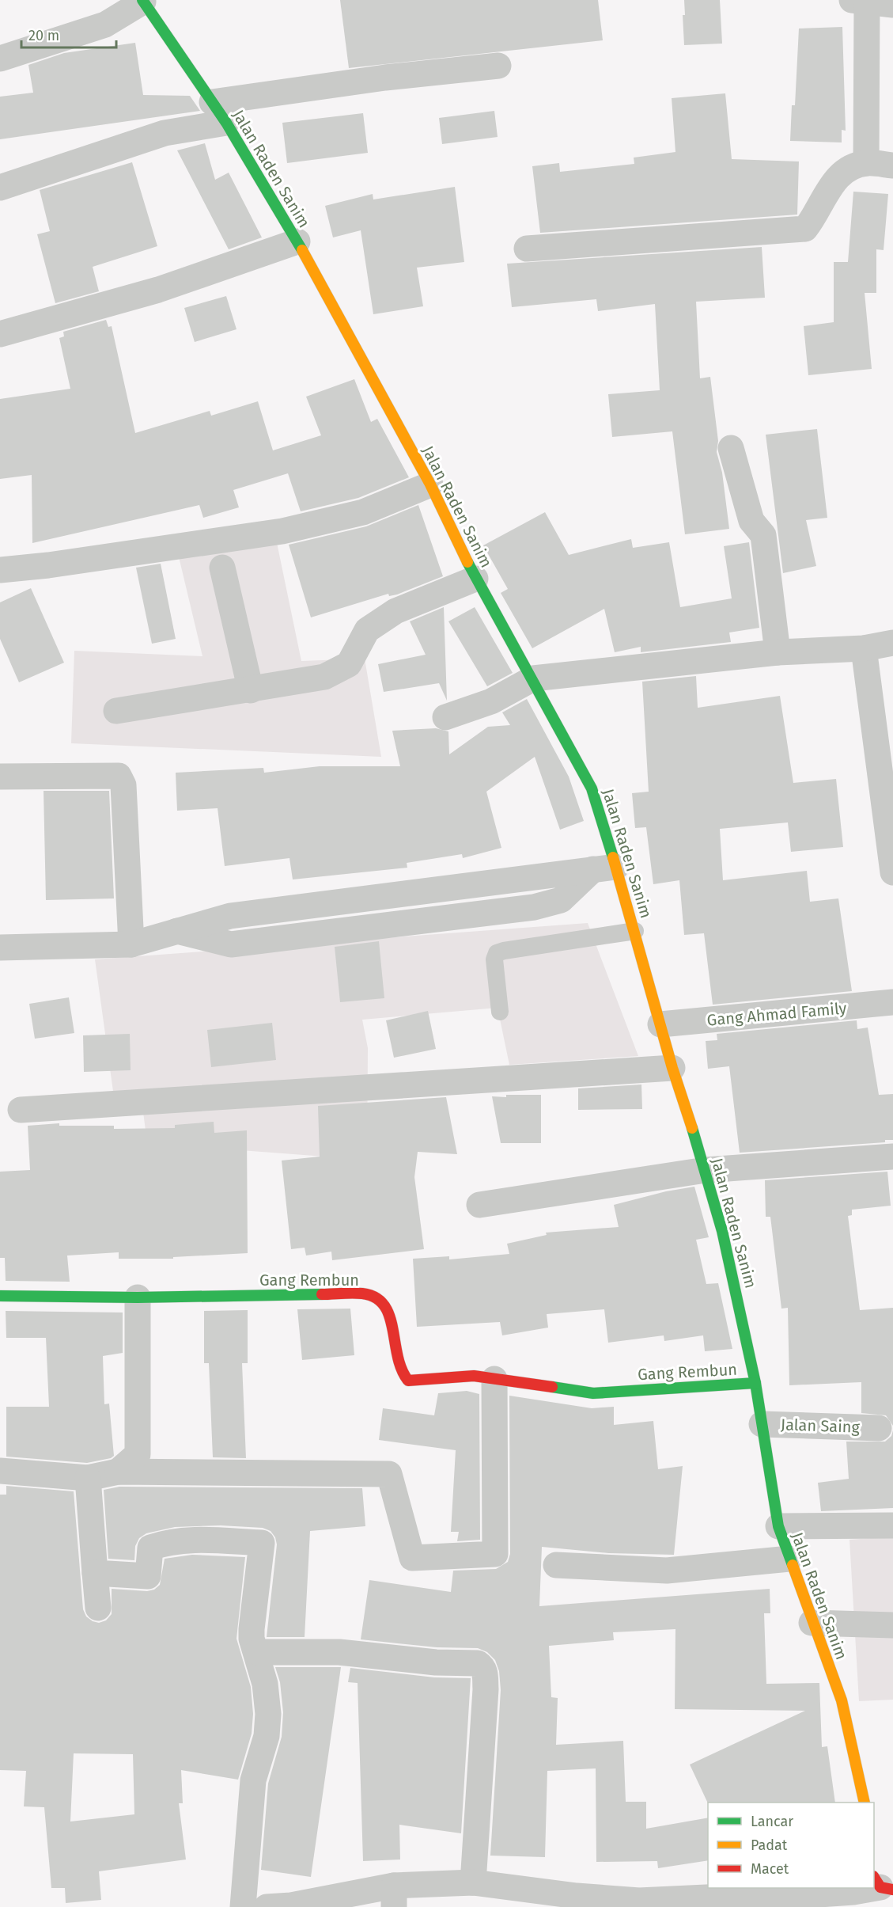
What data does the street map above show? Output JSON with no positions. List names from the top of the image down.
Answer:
{
  "streets": {
    "street": [
      "Jalan Raden Sanim",
      "Gang Ahmad Family",
      "Gang Rembun",
      "Jalan Saing"
    ]
  },
  "crossings": [
    ["Jalan Raden Sanim", "Gang Ahmad Family"],
    ["Jalan Raden Sanim", "Gang Rembun"],
    ["Jalan Raden Sanim", "Jalan Saing"]
  ],
  "legend": ["Lancar", "Padat", "Macet"],
  "scale_bar": "20 m"
}
